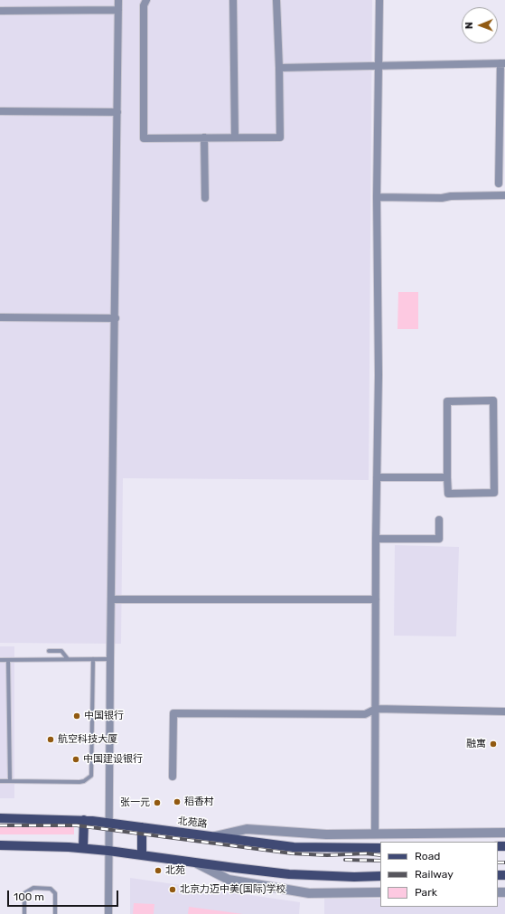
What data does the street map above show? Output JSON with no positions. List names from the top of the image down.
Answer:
{
  "streets": {
    "main road": ["北苑路"]
  },
  "places": [
    "中国银行",
    "航空科技大厦",
    "融寓",
    "中国建设银行",
    "稻香村",
    "张一元",
    "北苑",
    "北京力迈中美(国际)学校"
  ],
  "legend": ["Road", "Railway", "Park"],
  "scale_bar": "100 m",
  "north": "left"
}
